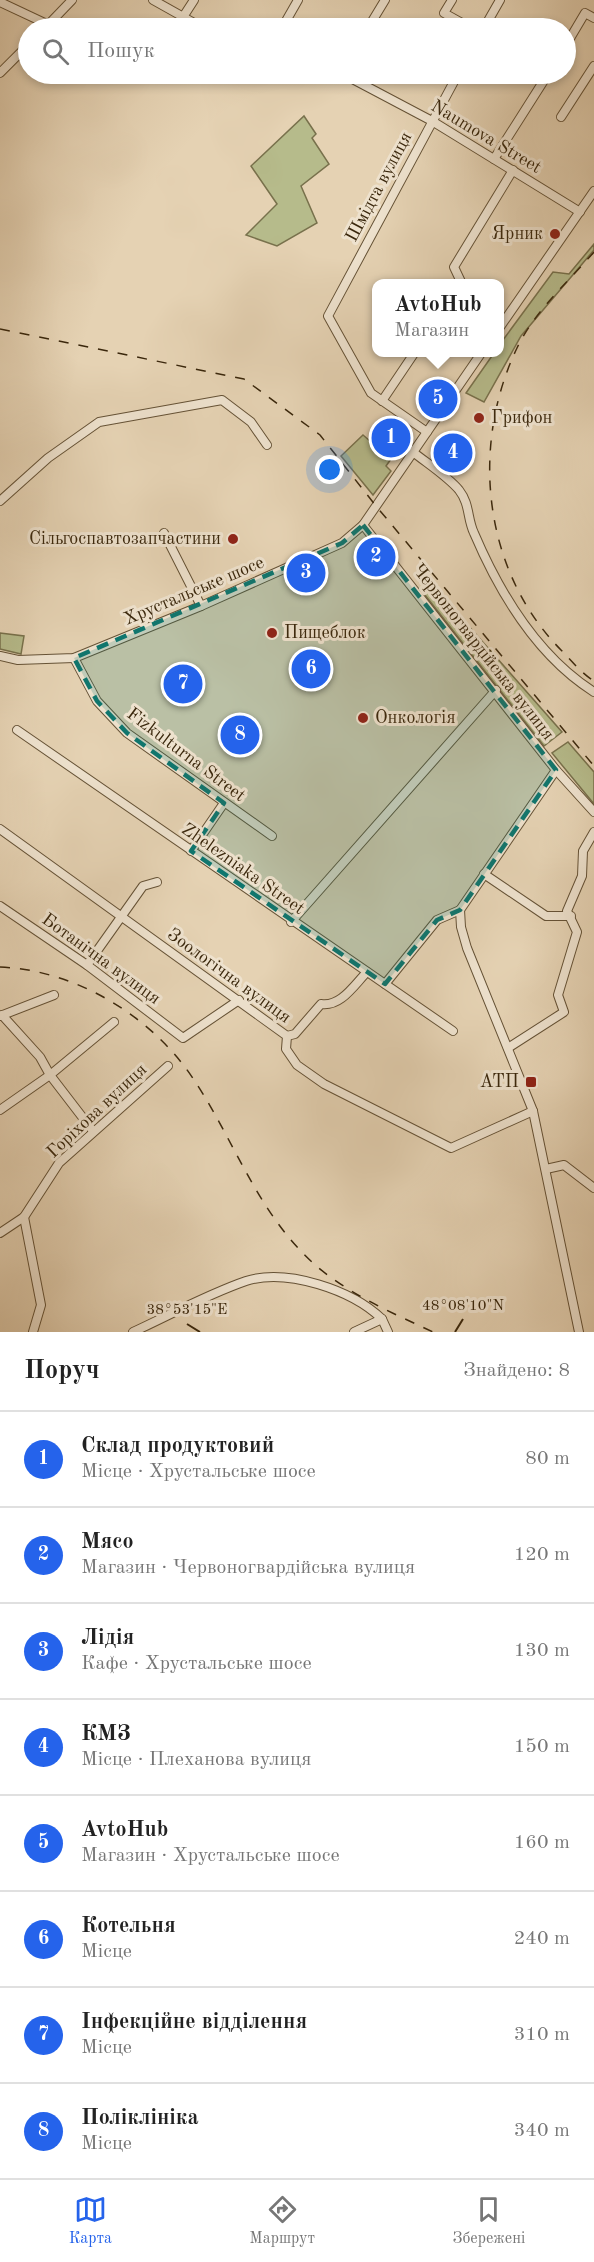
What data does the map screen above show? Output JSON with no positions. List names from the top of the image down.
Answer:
{
  "streets": {
    "street": [
      "Naumova Street",
      "Шмідта вулиця",
      "Хрустальське шосе",
      "Червоногвардійська вулиця",
      "Fizkulturna Street",
      "Zhelezniaka Street",
      "Ботанічна вулиця",
      "Зоологічна вулиця",
      "Горіхова вулиця"
    ]
  },
  "crossings": [
    ["Naumova Street", "Шмідта вулиця"],
    ["Хрустальське шосе", "Червоногвардійська вулиця"],
    ["Хрустальське шосе", "Fizkulturna Street"],
    ["Ботанічна вулиця", "Зоологічна вулиця"]
  ],
  "places": {
    "other": [
      "Ярник",
      "Грифон",
      "Сільгоспавтозапчастини",
      "Пищеблок",
      "Онкологія"
    ],
    "transit": ["АТП"]
  },
  "page": {
    "search": "Пошук",
    "popup": ["AvtoHub", "Магазин"],
    "pins": [
      "5",
      "1",
      "4",
      "2",
      "3",
      "6",
      "7",
      "8"
    ],
    "heading": ["Поруч", "Знайдено: 8"],
    "list": [
      {
        "mark": "1",
        "name": "Склад продуктовий",
        "note": "Місце · Хрустальське шосе",
        "value": "80 m"
      },
      {
        "mark": "2",
        "name": "Мясо",
        "note": "Магазин · Червоногвардійська вулиця",
        "value": "120 m"
      },
      {
        "mark": "3",
        "name": "Лідія",
        "note": "Кафе · Хрустальське шосе",
        "value": "130 m"
      },
      {
        "mark": "4",
        "name": "КМЗ",
        "note": "Місце · Плеханова вулиця",
        "value": "150 m"
      },
      {
        "mark": "5",
        "name": "AvtoHub",
        "note": "Магазин · Хрустальське шосе",
        "value": "160 m"
      },
      {
        "mark": "6",
        "name": "Котельня",
        "note": "Місце",
        "value": "240 m"
      },
      {
        "mark": "7",
        "name": "Інфекційне відділення",
        "note": "Місце",
        "value": "310 m"
      },
      {
        "mark": "8",
        "name": "Поліклініка",
        "note": "Місце",
        "value": "340 m"
      }
    ],
    "nav": ["Карта", "Маршрут", "Збережені"]
  },
  "coordinates": ["48°08'10\"N", "38°53'15\"E"]
}
